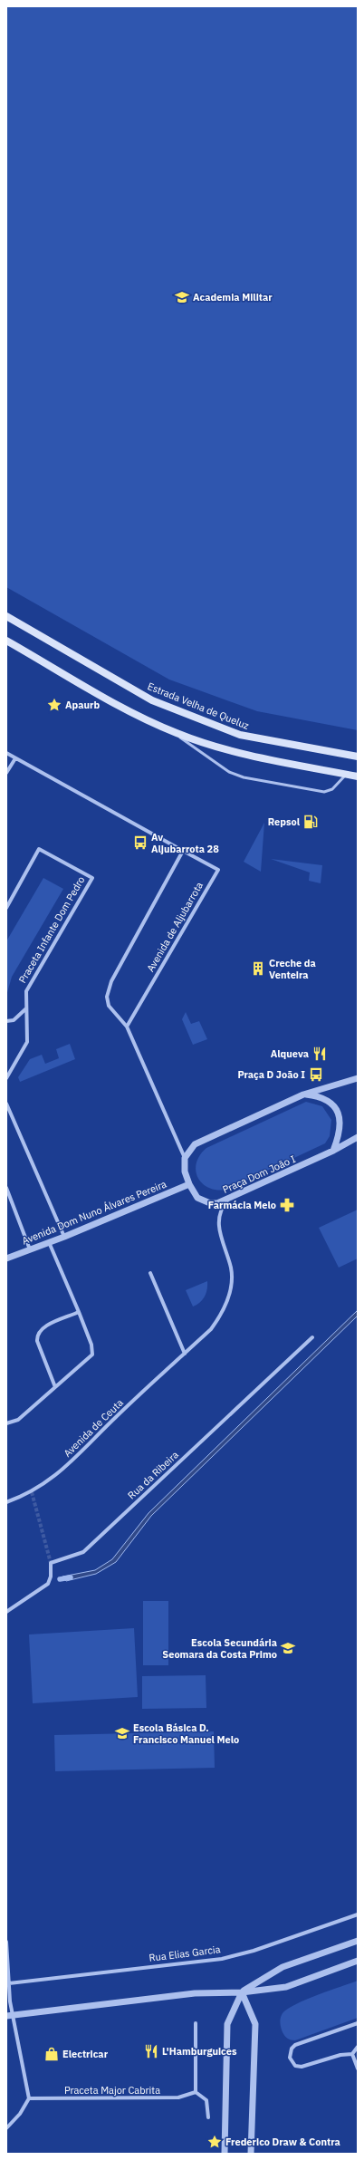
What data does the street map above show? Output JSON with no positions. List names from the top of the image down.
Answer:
{
  "streets": {
    "main road": ["Estrada Velha de Queluz"],
    "street": [
      "Avenida de Aljubarrota",
      "Praceta Infante Dom Pedro",
      "Praça Dom João I",
      "Avenida Dom Nuno Álvares Pereira",
      "Avenida de Ceuta",
      "Rua da Ribeira",
      "Rua Elias Garcia",
      "Praceta Major Cabrita"
    ]
  },
  "crossings": [
    ["Praça Dom João I", "Avenida Dom Nuno Álvares Pereira"],
    ["Praça Dom João I", "Avenida de Ceuta"]
  ],
  "places": {
    "school or university": ["Academia Militar", "Escola Secundária Seomara da Costa Primo", "Escola Básica D. Francisco Manuel Melo"],
    "place": ["Apaurb", "Frederico Draw & Contra"],
    "fuel station": ["Repsol"],
    "bus stop": ["Av Aljubarrota 28", "Praça D João I"],
    "building": ["Creche da Venteira"],
    "restaurant": ["Alqueva", "L'Hamburguices"],
    "pharmacy": ["Farmácia Melo"],
    "shop": ["Electricar"]
  }
}
